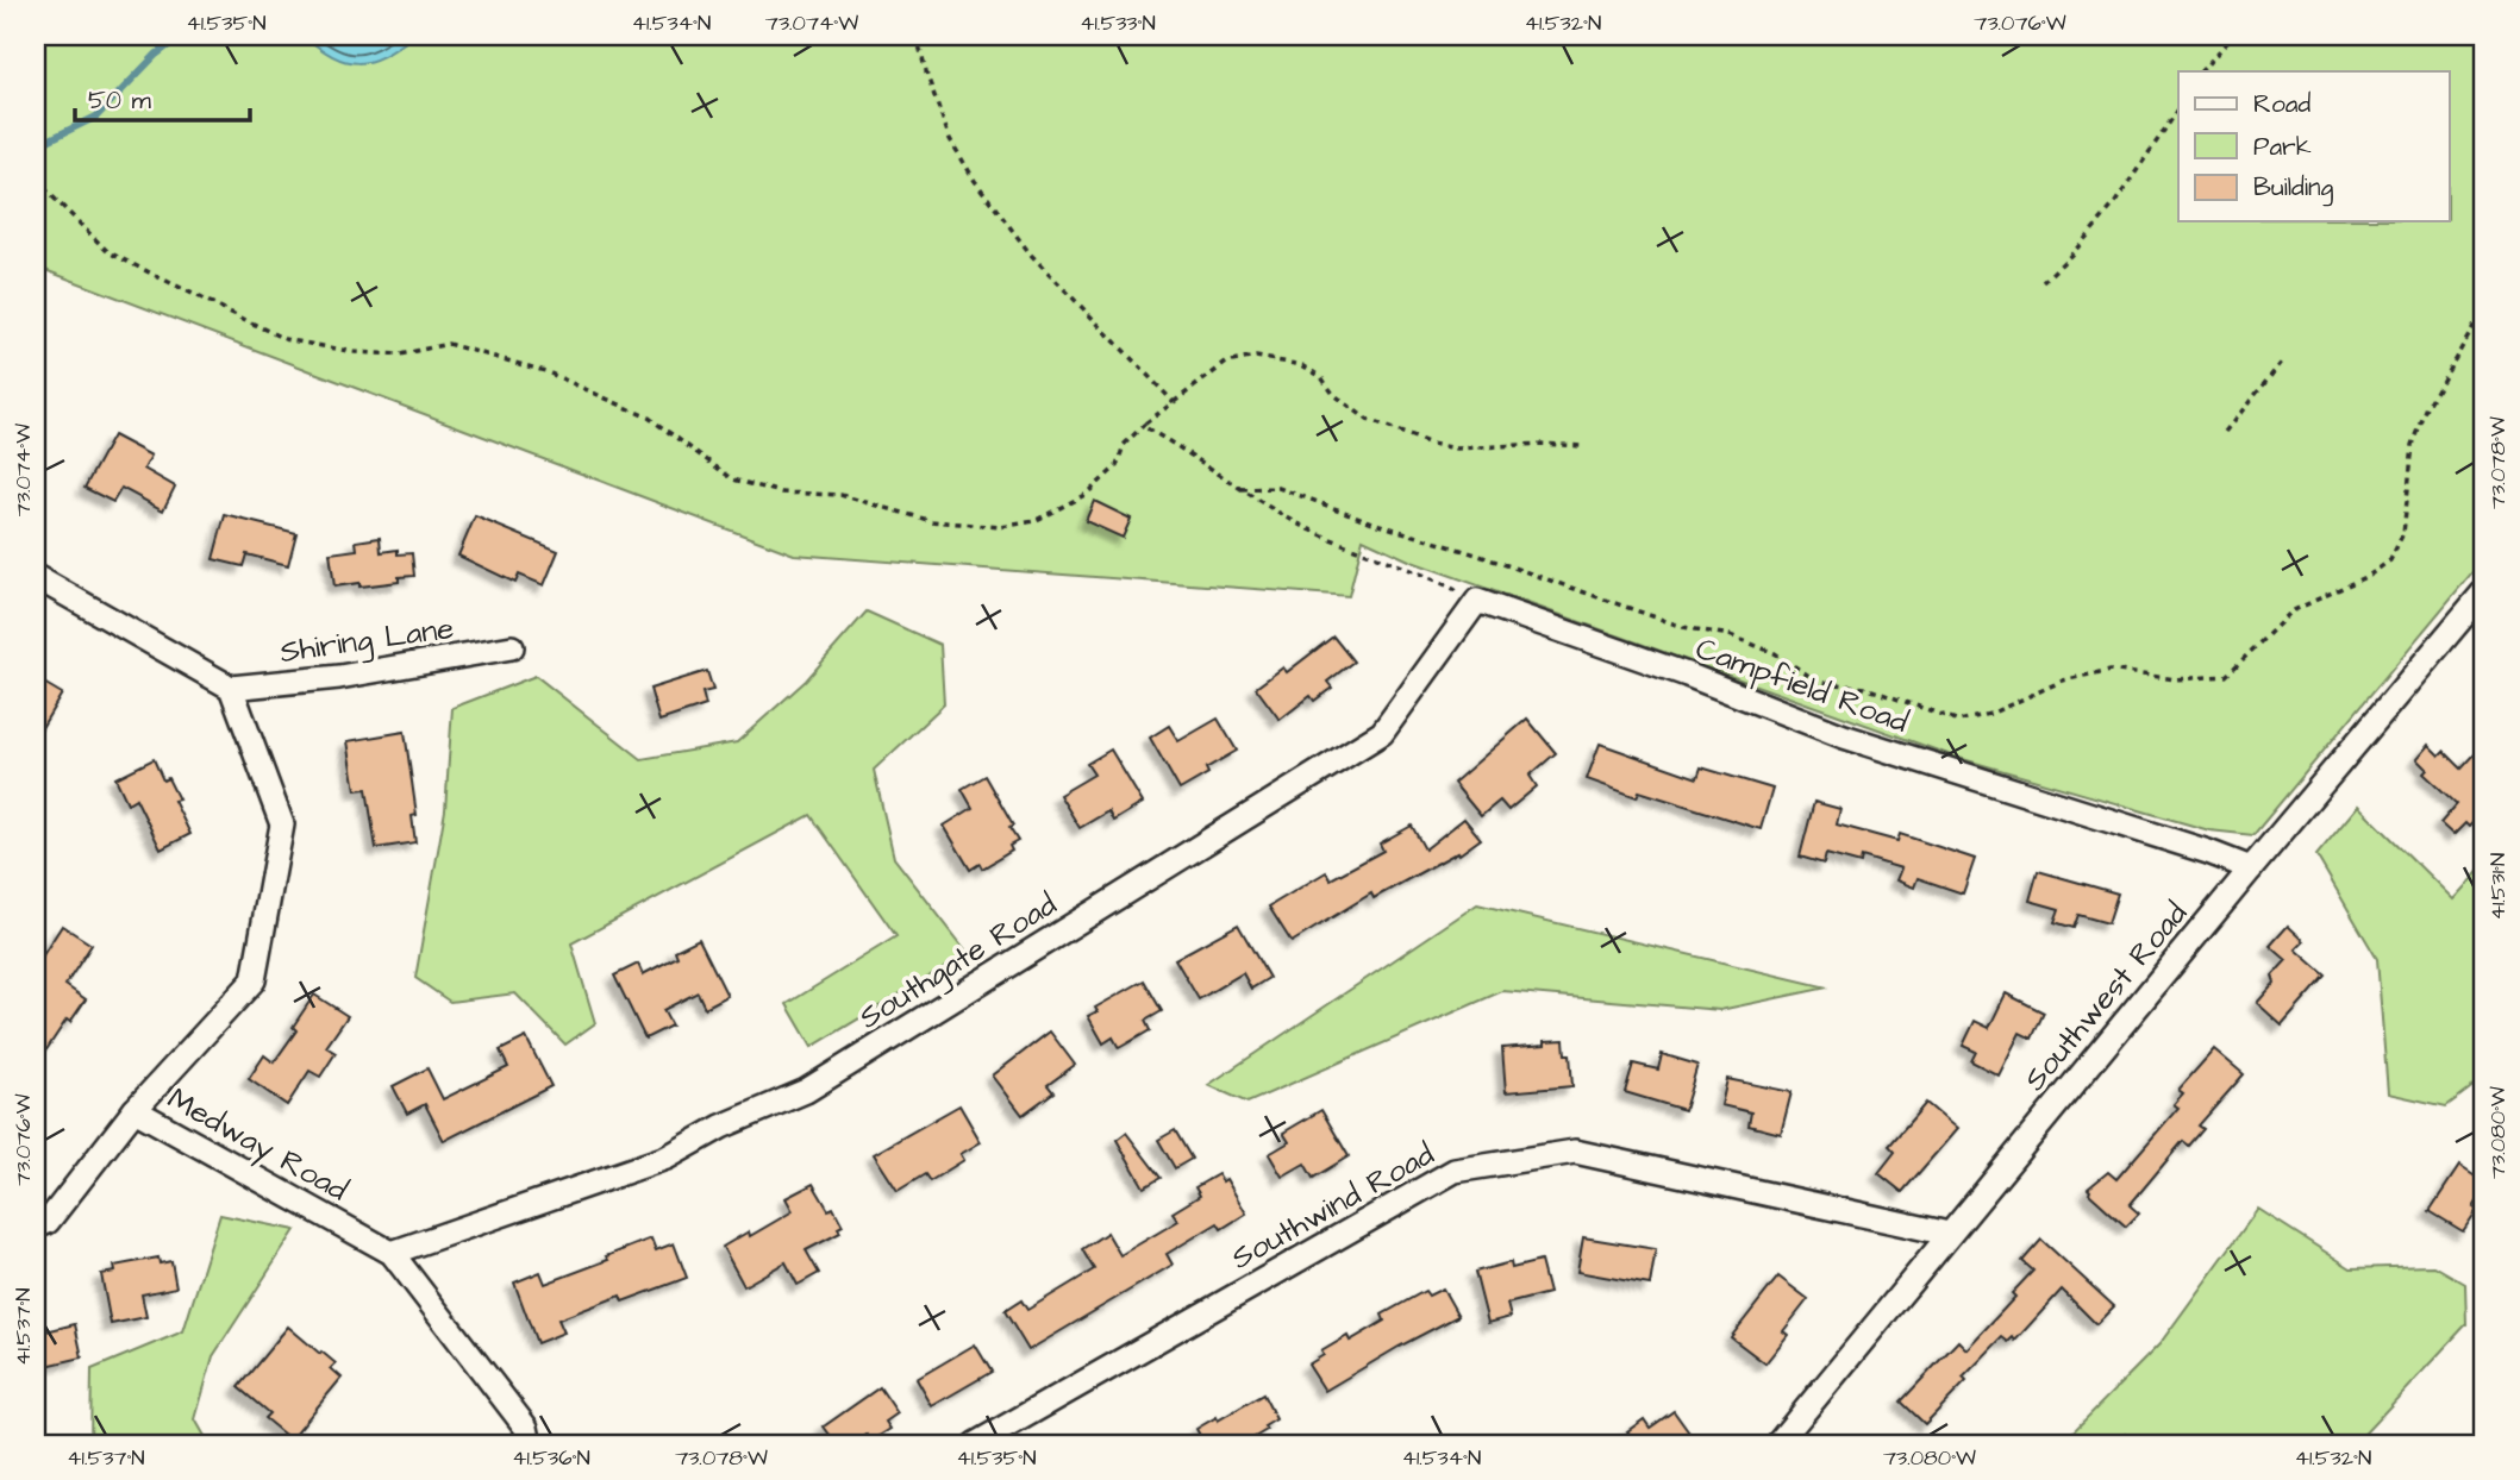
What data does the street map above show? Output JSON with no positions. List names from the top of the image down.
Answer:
{
  "streets": {
    "street": [
      "Shiring Lane",
      "Campfield Road",
      "Southgate Road",
      "Southwest Road",
      "Medway Road",
      "Southwind Road"
    ]
  },
  "crossings": [
    ["Shiring Lane", "Medway Road"],
    ["Campfield Road", "Southgate Road"],
    ["Campfield Road", "Southwest Road"],
    ["Southgate Road", "Medway Road"],
    ["Southwest Road", "Southwind Road"]
  ],
  "legend": ["Road", "Park", "Building"],
  "scale_bar": "50 m",
  "coordinates": [
    "41.535°N",
    "41.534°N",
    "73.074°W",
    "41.533°N",
    "41.532°N",
    "73.076°W",
    "73.078°W",
    "41.531°N",
    "73.080°W",
    "41.537°N",
    "41.536°N"
  ]
}
